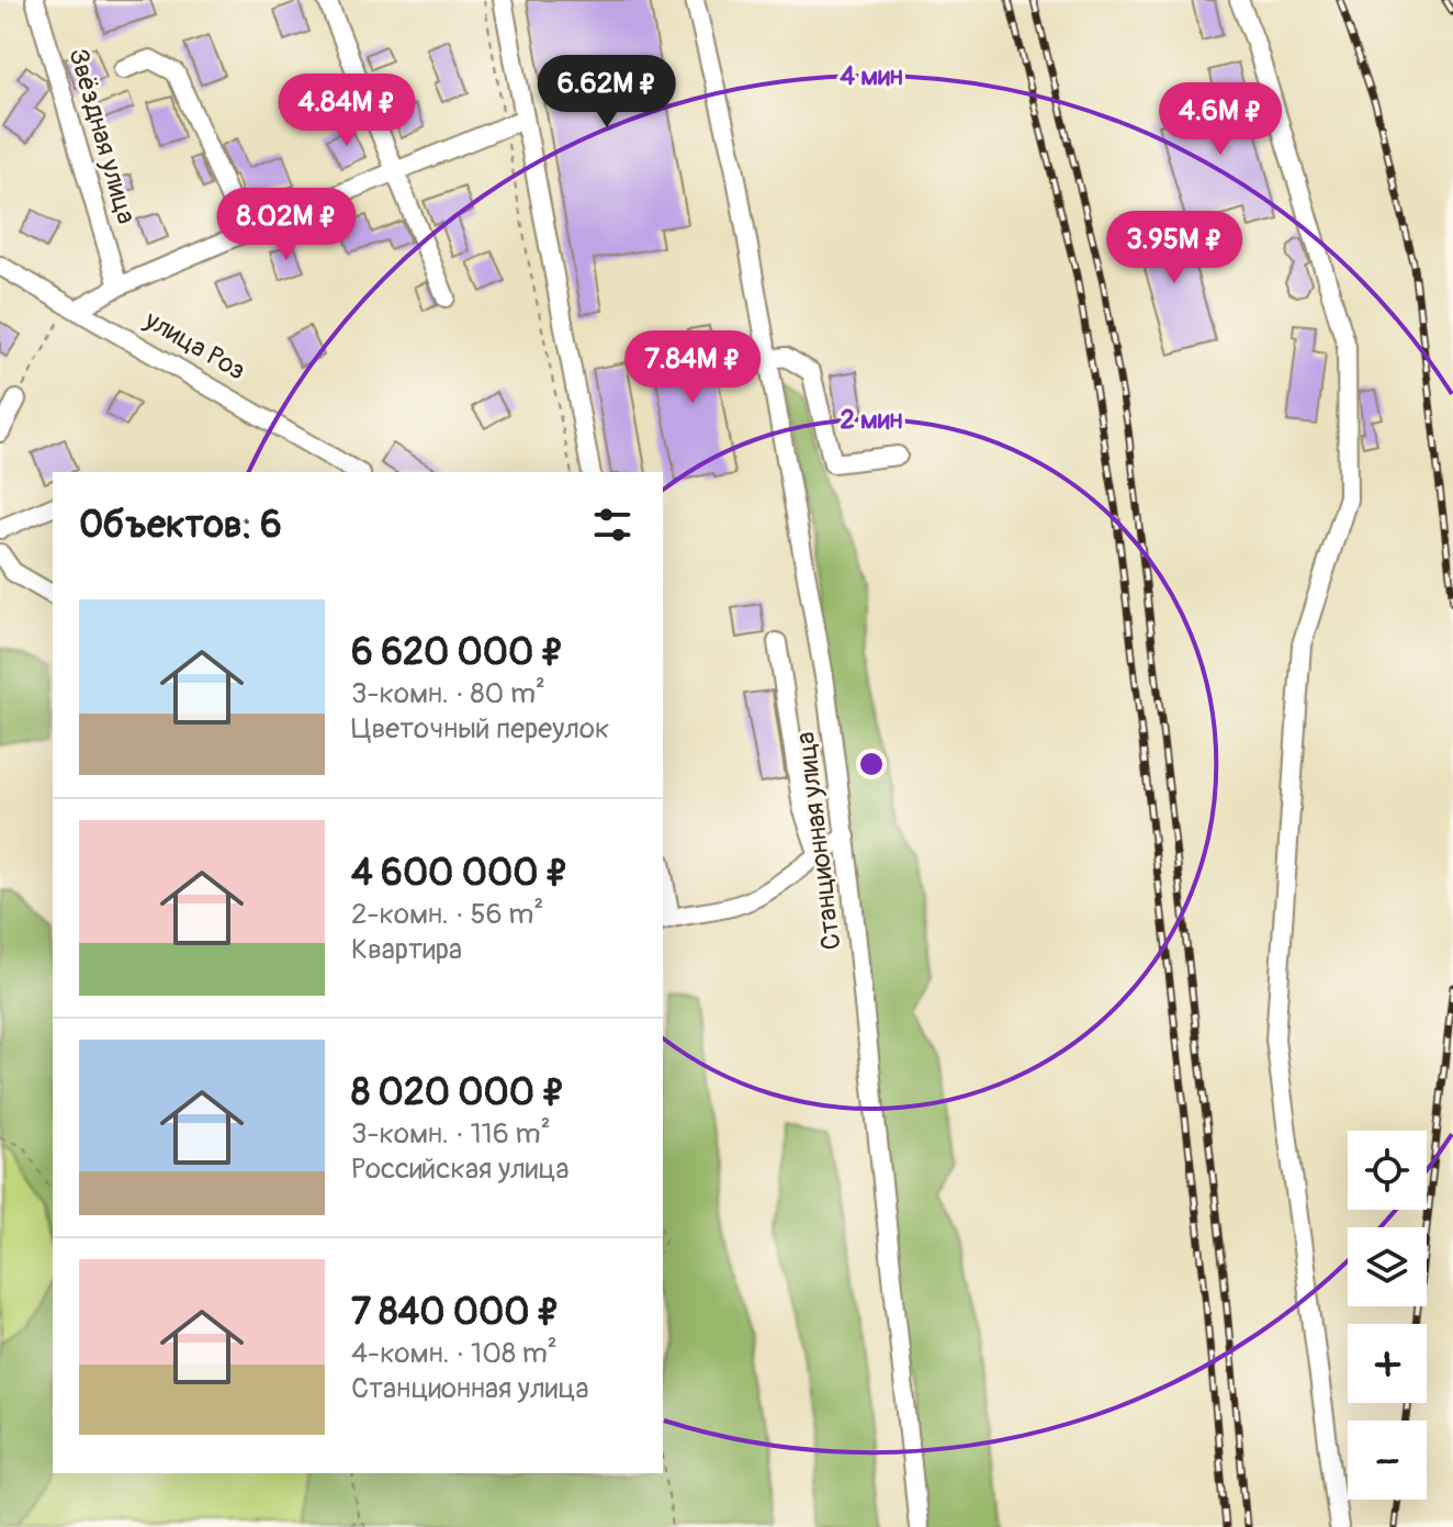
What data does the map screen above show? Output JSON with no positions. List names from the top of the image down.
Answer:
{
  "streets": {
    "street": ["Звёздная улица", "улица Роз", "Станционная улица"]
  },
  "page": {
    "price": [
      "6.62M ₽",
      "4.84M ₽",
      "4.6M ₽",
      "8.02M ₽",
      "3.95M ₽",
      "7.84M ₽"
    ],
    "heading": "Объектов: 6",
    "list": [
      {
        "name": "6 620 000 ₽",
        "note": "3-комн. · 80 m² · Цветочный переулок"
      },
      {
        "name": "4 600 000 ₽",
        "note": "2-комн. · 56 m² · Квартира"
      },
      {
        "name": "8 020 000 ₽",
        "note": "3-комн. · 116 m² · Российская улица"
      },
      {
        "name": "7 840 000 ₽",
        "note": "4-комн. · 108 m² · Станционная улица"
      }
    ],
    "map_buttons": ["+", "−"]
  },
  "rings": ["4 мин", "2 мин"]
}
